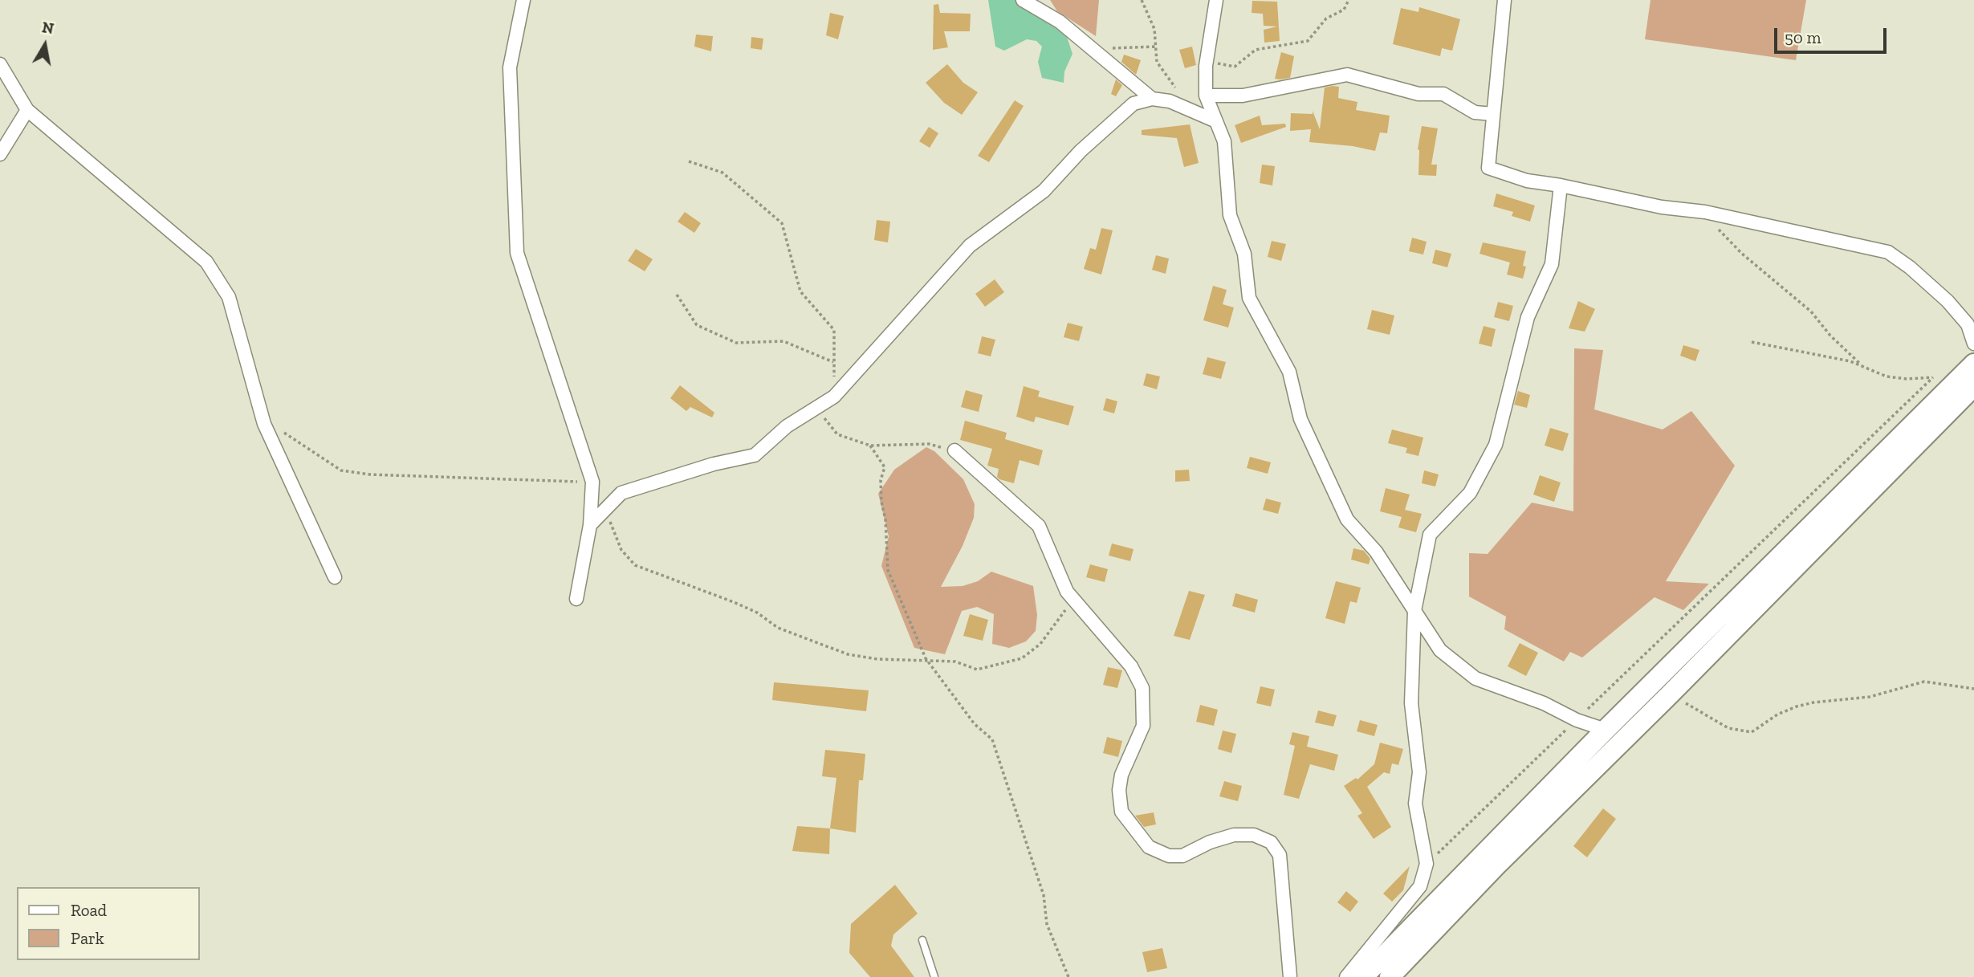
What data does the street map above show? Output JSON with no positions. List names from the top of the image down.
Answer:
{
  "legend": ["Road", "Park"],
  "scale_bar": "50 m",
  "north": "top"
}
